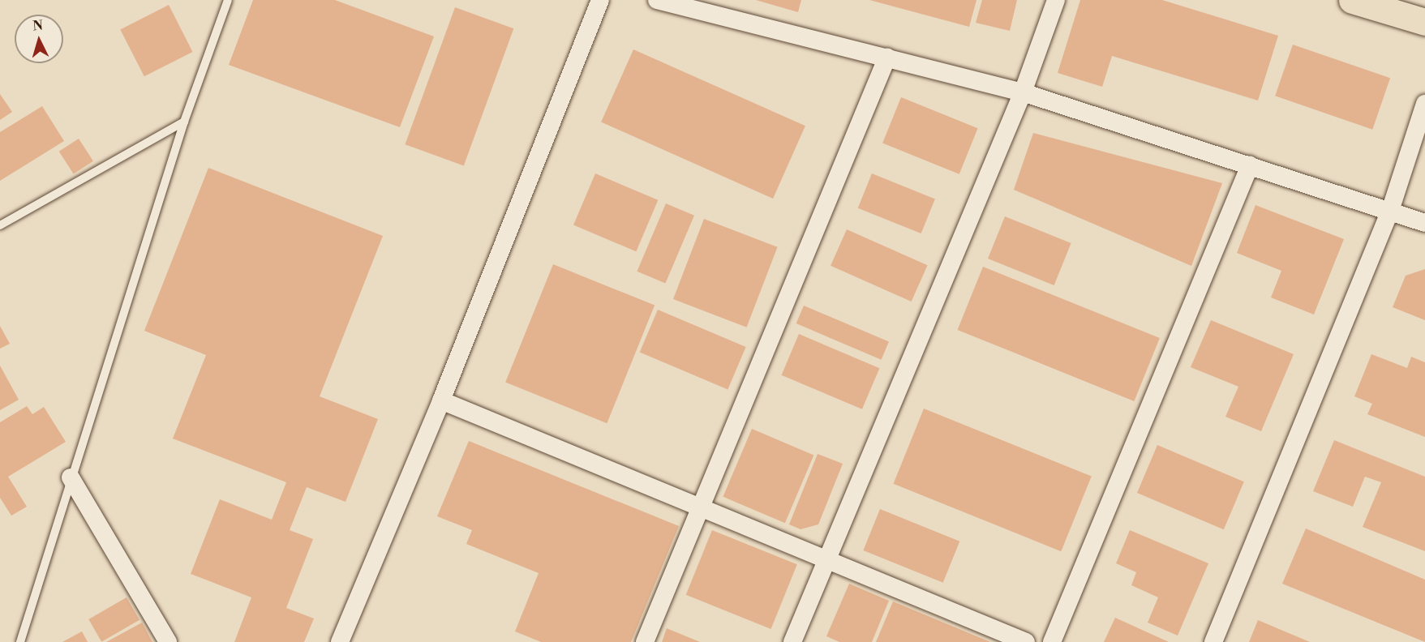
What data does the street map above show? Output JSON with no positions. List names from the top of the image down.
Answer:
{
  "north": "top"
}
